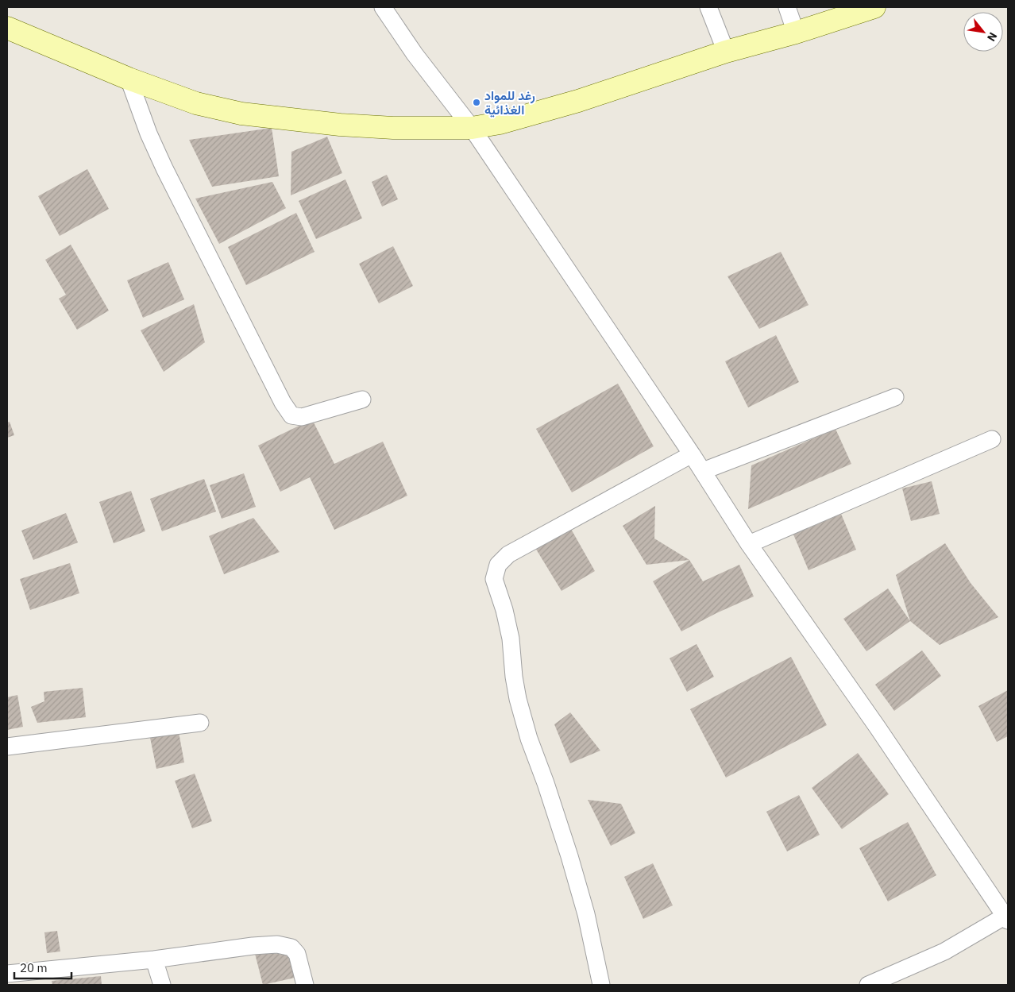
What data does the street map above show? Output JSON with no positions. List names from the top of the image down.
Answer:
{
  "places": ["رغد للمواد الغذائية"],
  "scale_bar": "20 m",
  "north": "bottom right"
}
